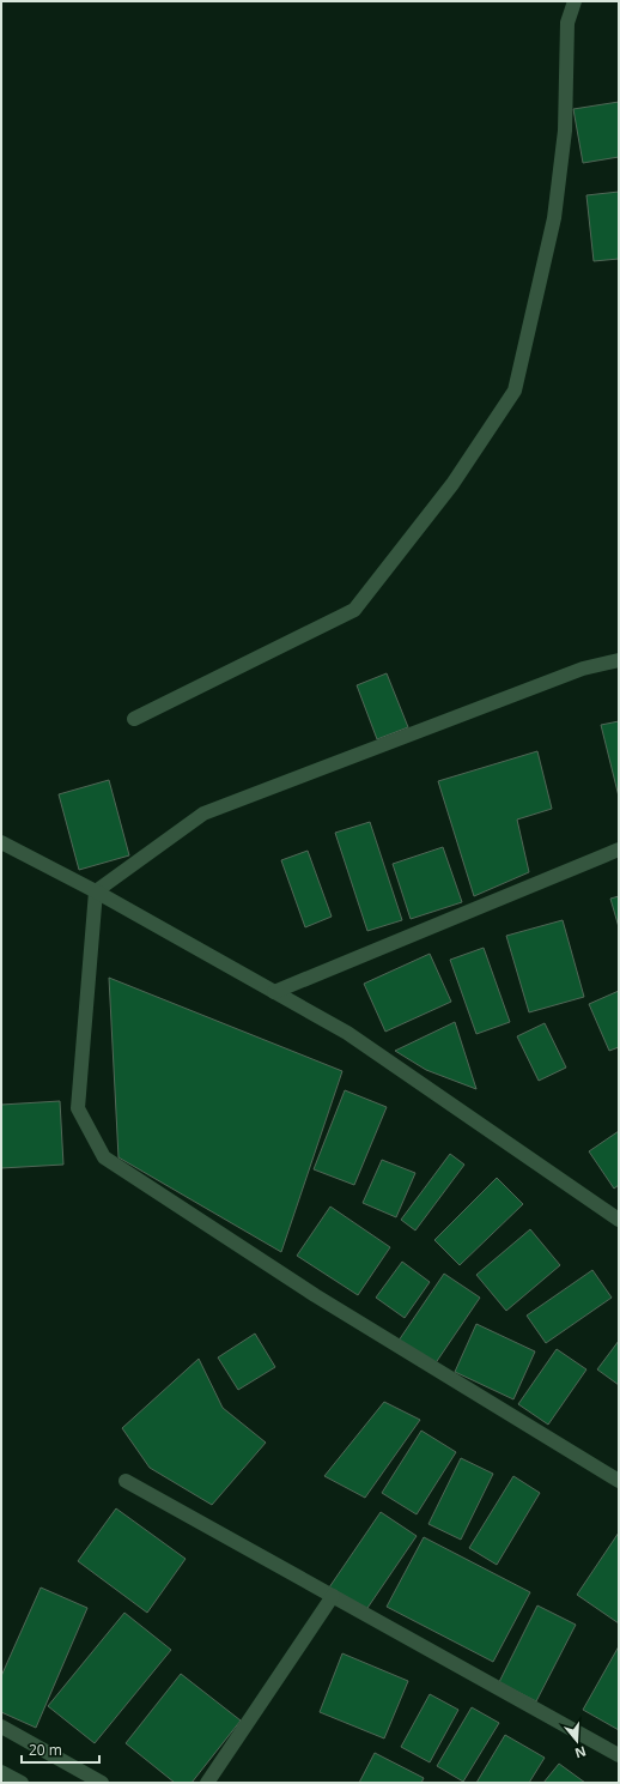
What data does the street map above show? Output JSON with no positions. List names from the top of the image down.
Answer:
{
  "scale_bar": "20 m",
  "north": "bottom"
}
